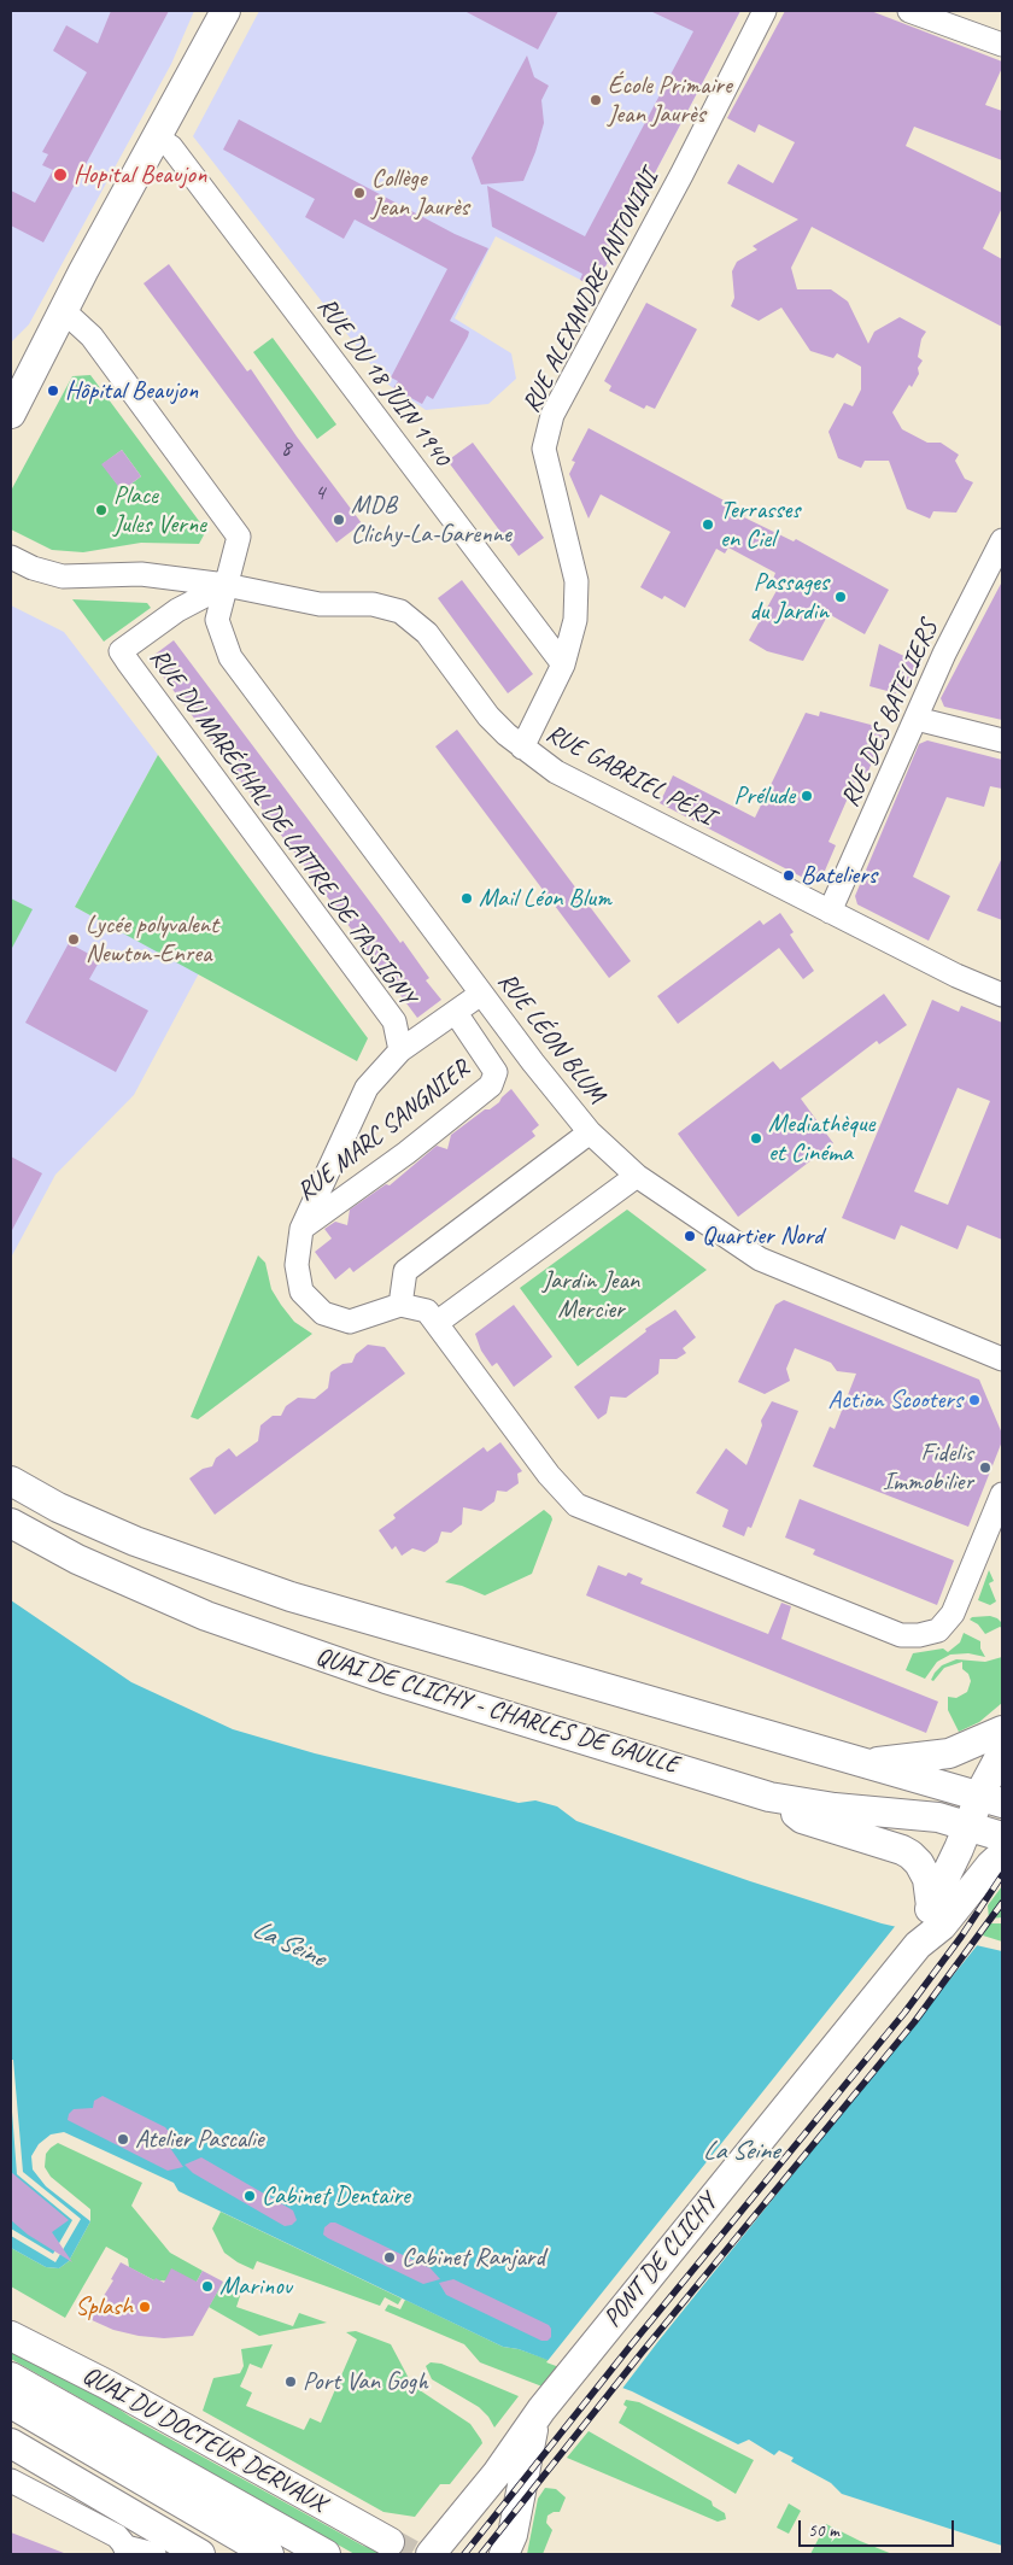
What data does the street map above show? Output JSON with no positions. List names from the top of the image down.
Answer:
{
  "streets": {
    "main road": ["QUAI DE CLICHY - CHARLES DE GAULLE", "PONT DE CLICHY", "QUAI DU DOCTEUR DERVAUX"],
    "street": [
      "RUE ALEXANDRE ANTONINI",
      "RUE DU 18 JUIN 1940",
      "RUE DES BATELIERS",
      "RUE GABRIEL PÉRI",
      "RUE DU MARÉCHAL DE LATTRE DE TASSIGNY",
      "RUE LÉON BLUM",
      "RUE MARC SANGNIER"
    ]
  },
  "crossings": [
    ["RUE ALEXANDRE ANTONINI", "RUE DU 18 JUIN 1940"],
    ["RUE ALEXANDRE ANTONINI", "RUE GABRIEL PÉRI"],
    ["RUE DES BATELIERS", "RUE GABRIEL PÉRI"],
    ["RUE GABRIEL PÉRI", "RUE DU MARÉCHAL DE LATTRE DE TASSIGNY"],
    ["RUE GABRIEL PÉRI", "RUE LÉON BLUM"],
    ["RUE DU MARÉCHAL DE LATTRE DE TASSIGNY", "RUE LÉON BLUM"],
    ["RUE DU MARÉCHAL DE LATTRE DE TASSIGNY", "RUE MARC SANGNIER"],
    ["QUAI DE CLICHY - CHARLES DE GAULLE", "PONT DE CLICHY"]
  ],
  "water": ["La Seine"],
  "parks": ["Jardin Jean Mercier"],
  "places": [
    "École Primaire Jean Jaurès",
    "Hopital Beaujon",
    "Collège Jean Jaurès",
    "Hôpital Beaujon",
    "Place Jules Verne",
    "MDB Clichy-La-Garenne",
    "Terrasses en Ciel",
    "Passages du Jardin",
    "Prélude",
    "Bateliers",
    "Mail Léon Blum",
    "Lycée polyvalent Newton-Enrea",
    "Mediathèque et Cinéma",
    "Quartier Nord",
    "Action Scooters",
    "Fidelis Immobilier",
    "Atelier Pascalie",
    "Cabinet Dentaire",
    "Cabinet Ranjard",
    "Marinov",
    "Splash",
    "Port Van Gogh"
  ],
  "house_numbers": ["8", "4"],
  "scale_bar": "50 m"
}
